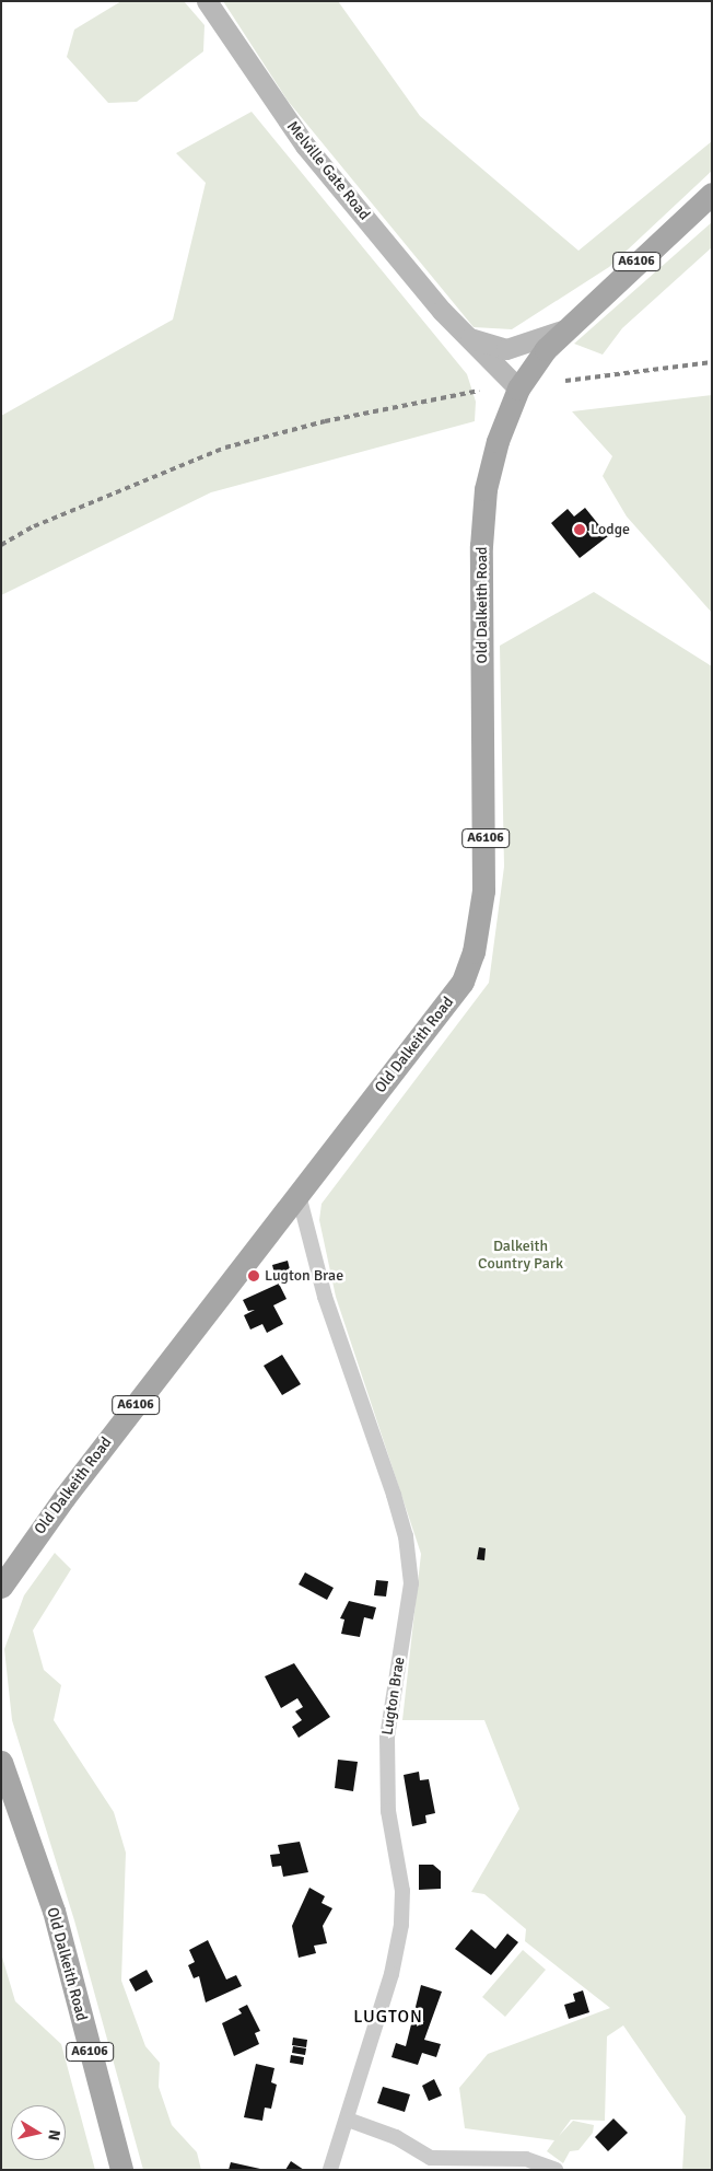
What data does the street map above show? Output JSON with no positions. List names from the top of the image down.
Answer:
{
  "streets": {
    "main road": ["A6106", "Old Dalkeith Road"],
    "street": ["Melville Gate Road", "Lugton Brae"]
  },
  "crossings": [
    ["Melville Gate Road", "A6106"],
    ["Melville Gate Road", "Old Dalkeith Road"],
    ["A6106", "Old Dalkeith Road"],
    ["Old Dalkeith Road", "Lugton Brae"]
  ],
  "districts": ["LUGTON"],
  "parks": ["Dalkeith Country Park"],
  "places": ["Lodge", "Lugton Brae"],
  "north": "right"
}
